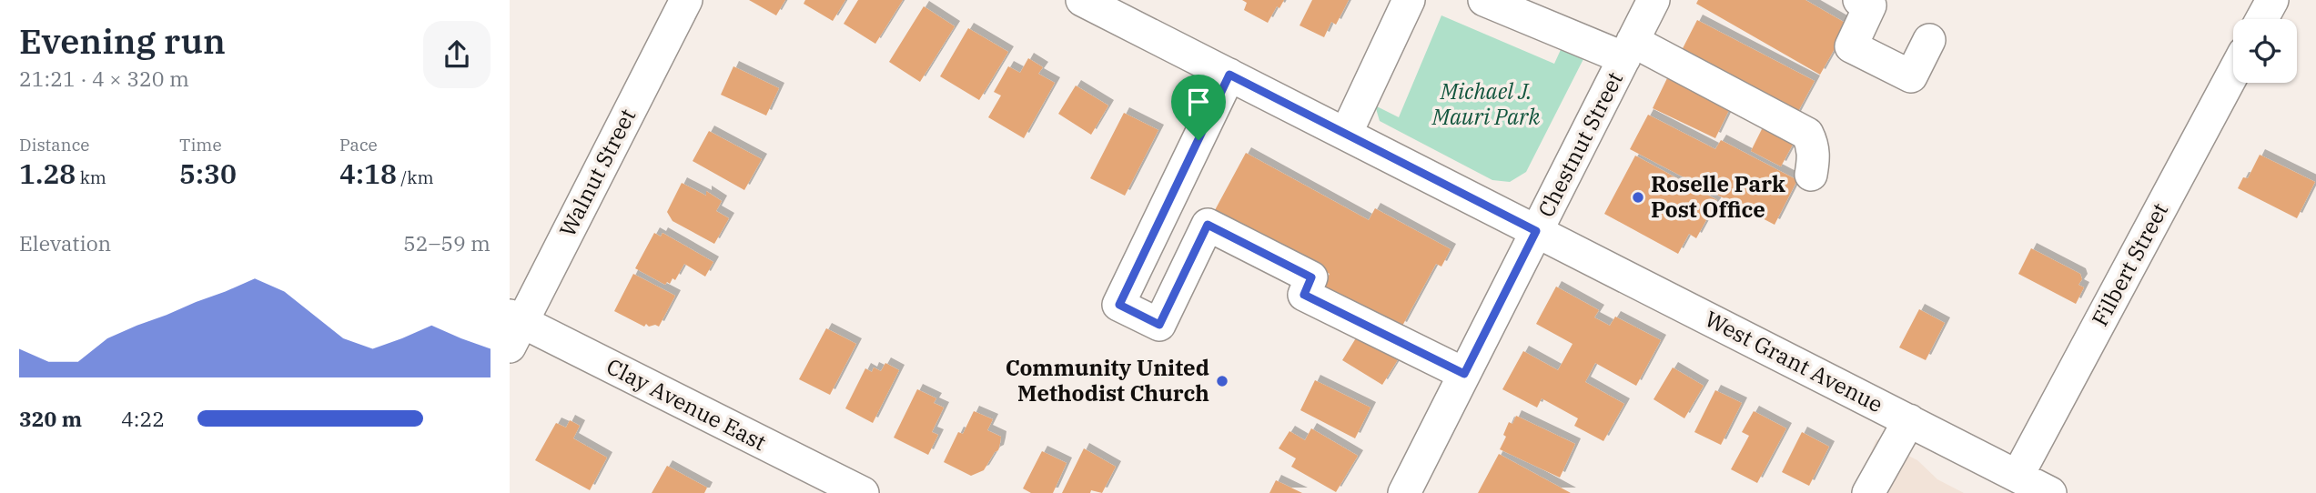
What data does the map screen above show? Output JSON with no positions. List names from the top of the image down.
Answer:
{
  "streets": {
    "street": [
      "Chestnut Street",
      "Walnut Street",
      "Filbert Street",
      "West Grant Avenue",
      "Clay Avenue East"
    ]
  },
  "crossings": [
    ["Chestnut Street", "West Grant Avenue"],
    ["Walnut Street", "Clay Avenue East"],
    ["Filbert Street", "West Grant Avenue"]
  ],
  "parks": ["Michael J. Mauri Park"],
  "places": ["Roselle Park Post Office", "Community United Methodist Church"],
  "page": {
    "heading": ["Evening run", "21:21 · 4 × 320 m"],
    "stats": [
      ["Distance", "1.28 km"],
      ["Time", "5:30"],
      ["Pace", "4:18 /km"]
    ],
    "chart": ["Elevation", "52–59 m"],
    "list": [
      {
        "name": "320 m",
        "note": "4:22"
      }
    ]
  }
}
